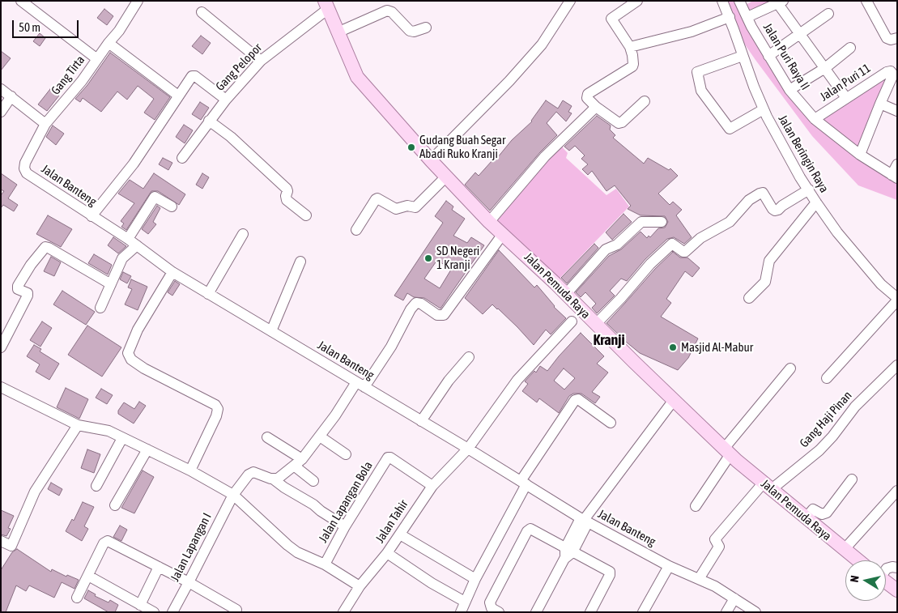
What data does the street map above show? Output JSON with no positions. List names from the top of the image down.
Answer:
{
  "streets": {
    "main road": ["Jalan Pemuda Raya"],
    "street": [
      "Jalan Puri Raya II",
      "Gang Pelopor",
      "Gang Tirta",
      "Jalan Puri 11",
      "Jalan Beringin Raya",
      "Jalan Banteng",
      "Gang Haji Pinan",
      "Jalan Lapangan Bola",
      "Jalan Tahir",
      "Jalan Lapangan I"
    ]
  },
  "crossings": [
    ["Jalan Puri Raya II", "Jalan Puri 11"],
    ["Gang Pelopor", "Jalan Pemuda Raya"],
    ["Gang Tirta", "Jalan Banteng"],
    ["Jalan Banteng", "Gang Haji Pinan"],
    ["Jalan Banteng", "Jalan Tahir"],
    ["Jalan Pemuda Raya", "Gang Haji Pinan"],
    ["Jalan Lapangan Bola", "Jalan Tahir"]
  ],
  "districts": ["Kranji"],
  "places": ["Gudang Buah Segar Abadi Ruko Kranji", "SD Negeri 1 Kranji", "Masjid Al-Mabur"],
  "scale_bar": "50 m",
  "north": "left"
}
